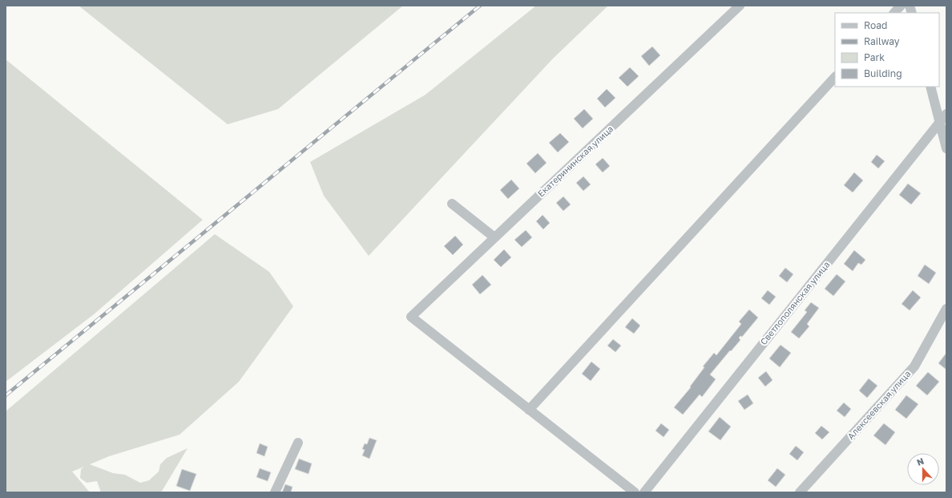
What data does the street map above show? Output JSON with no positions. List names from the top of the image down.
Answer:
{
  "streets": {
    "street": ["Екатерининская улица", "Светлополянская улица", "Алексеевская улица"]
  },
  "legend": [
    "Road",
    "Railway",
    "Park",
    "Building"
  ],
  "north": "top"
}
